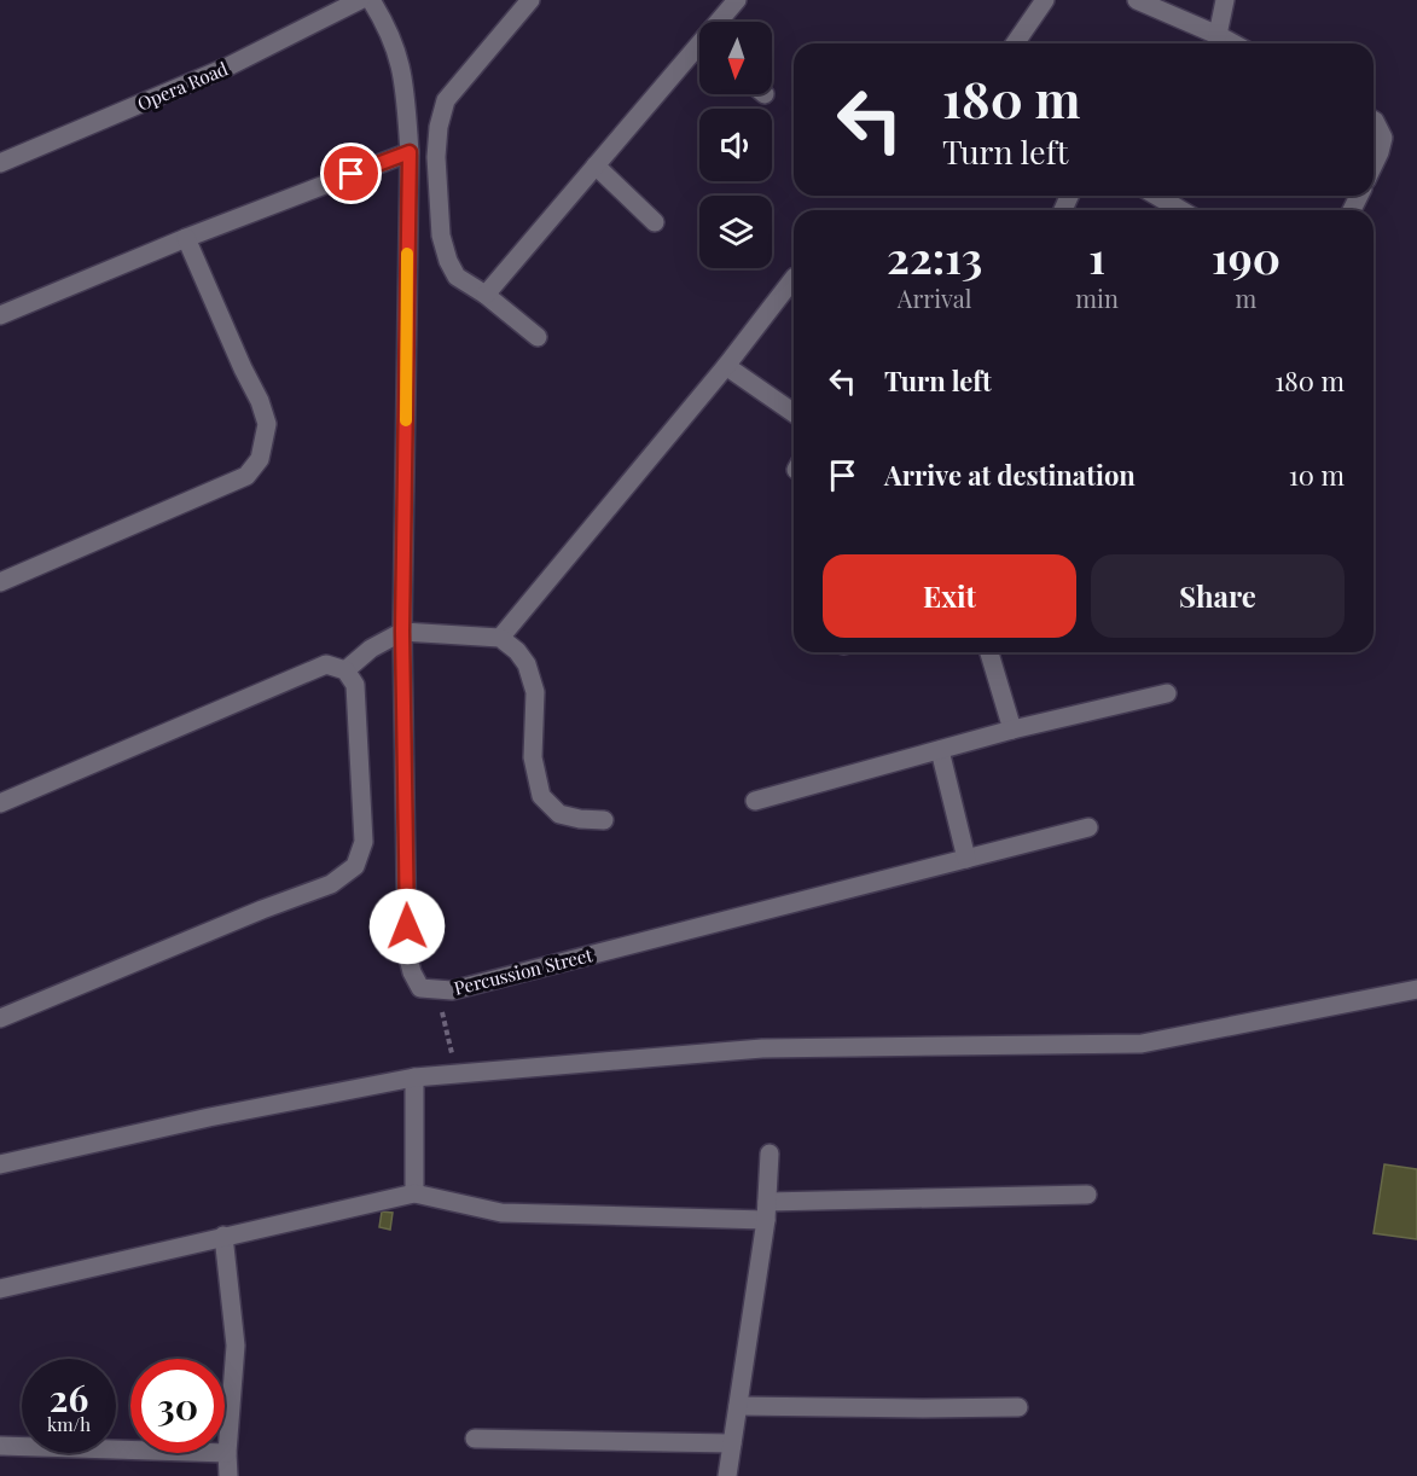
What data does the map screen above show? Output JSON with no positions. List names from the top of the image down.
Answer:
{
  "streets": {
    "street": ["Opera Road", "Percussion Street"]
  },
  "north": "bottom",
  "page": {
    "turn": ["180 m", "Turn left"],
    "eta": [
      "22:13",
      "Arrival",
      "1",
      "min",
      "190",
      "m"
    ],
    "list": [
      {
        "name": "Turn left",
        "value": "180 m"
      },
      {
        "name": "Arrive at destination",
        "value": "10 m"
      }
    ],
    "buttons": ["Exit", "Share"],
    "speed": "26 km/h",
    "limit": "30"
  }
}
